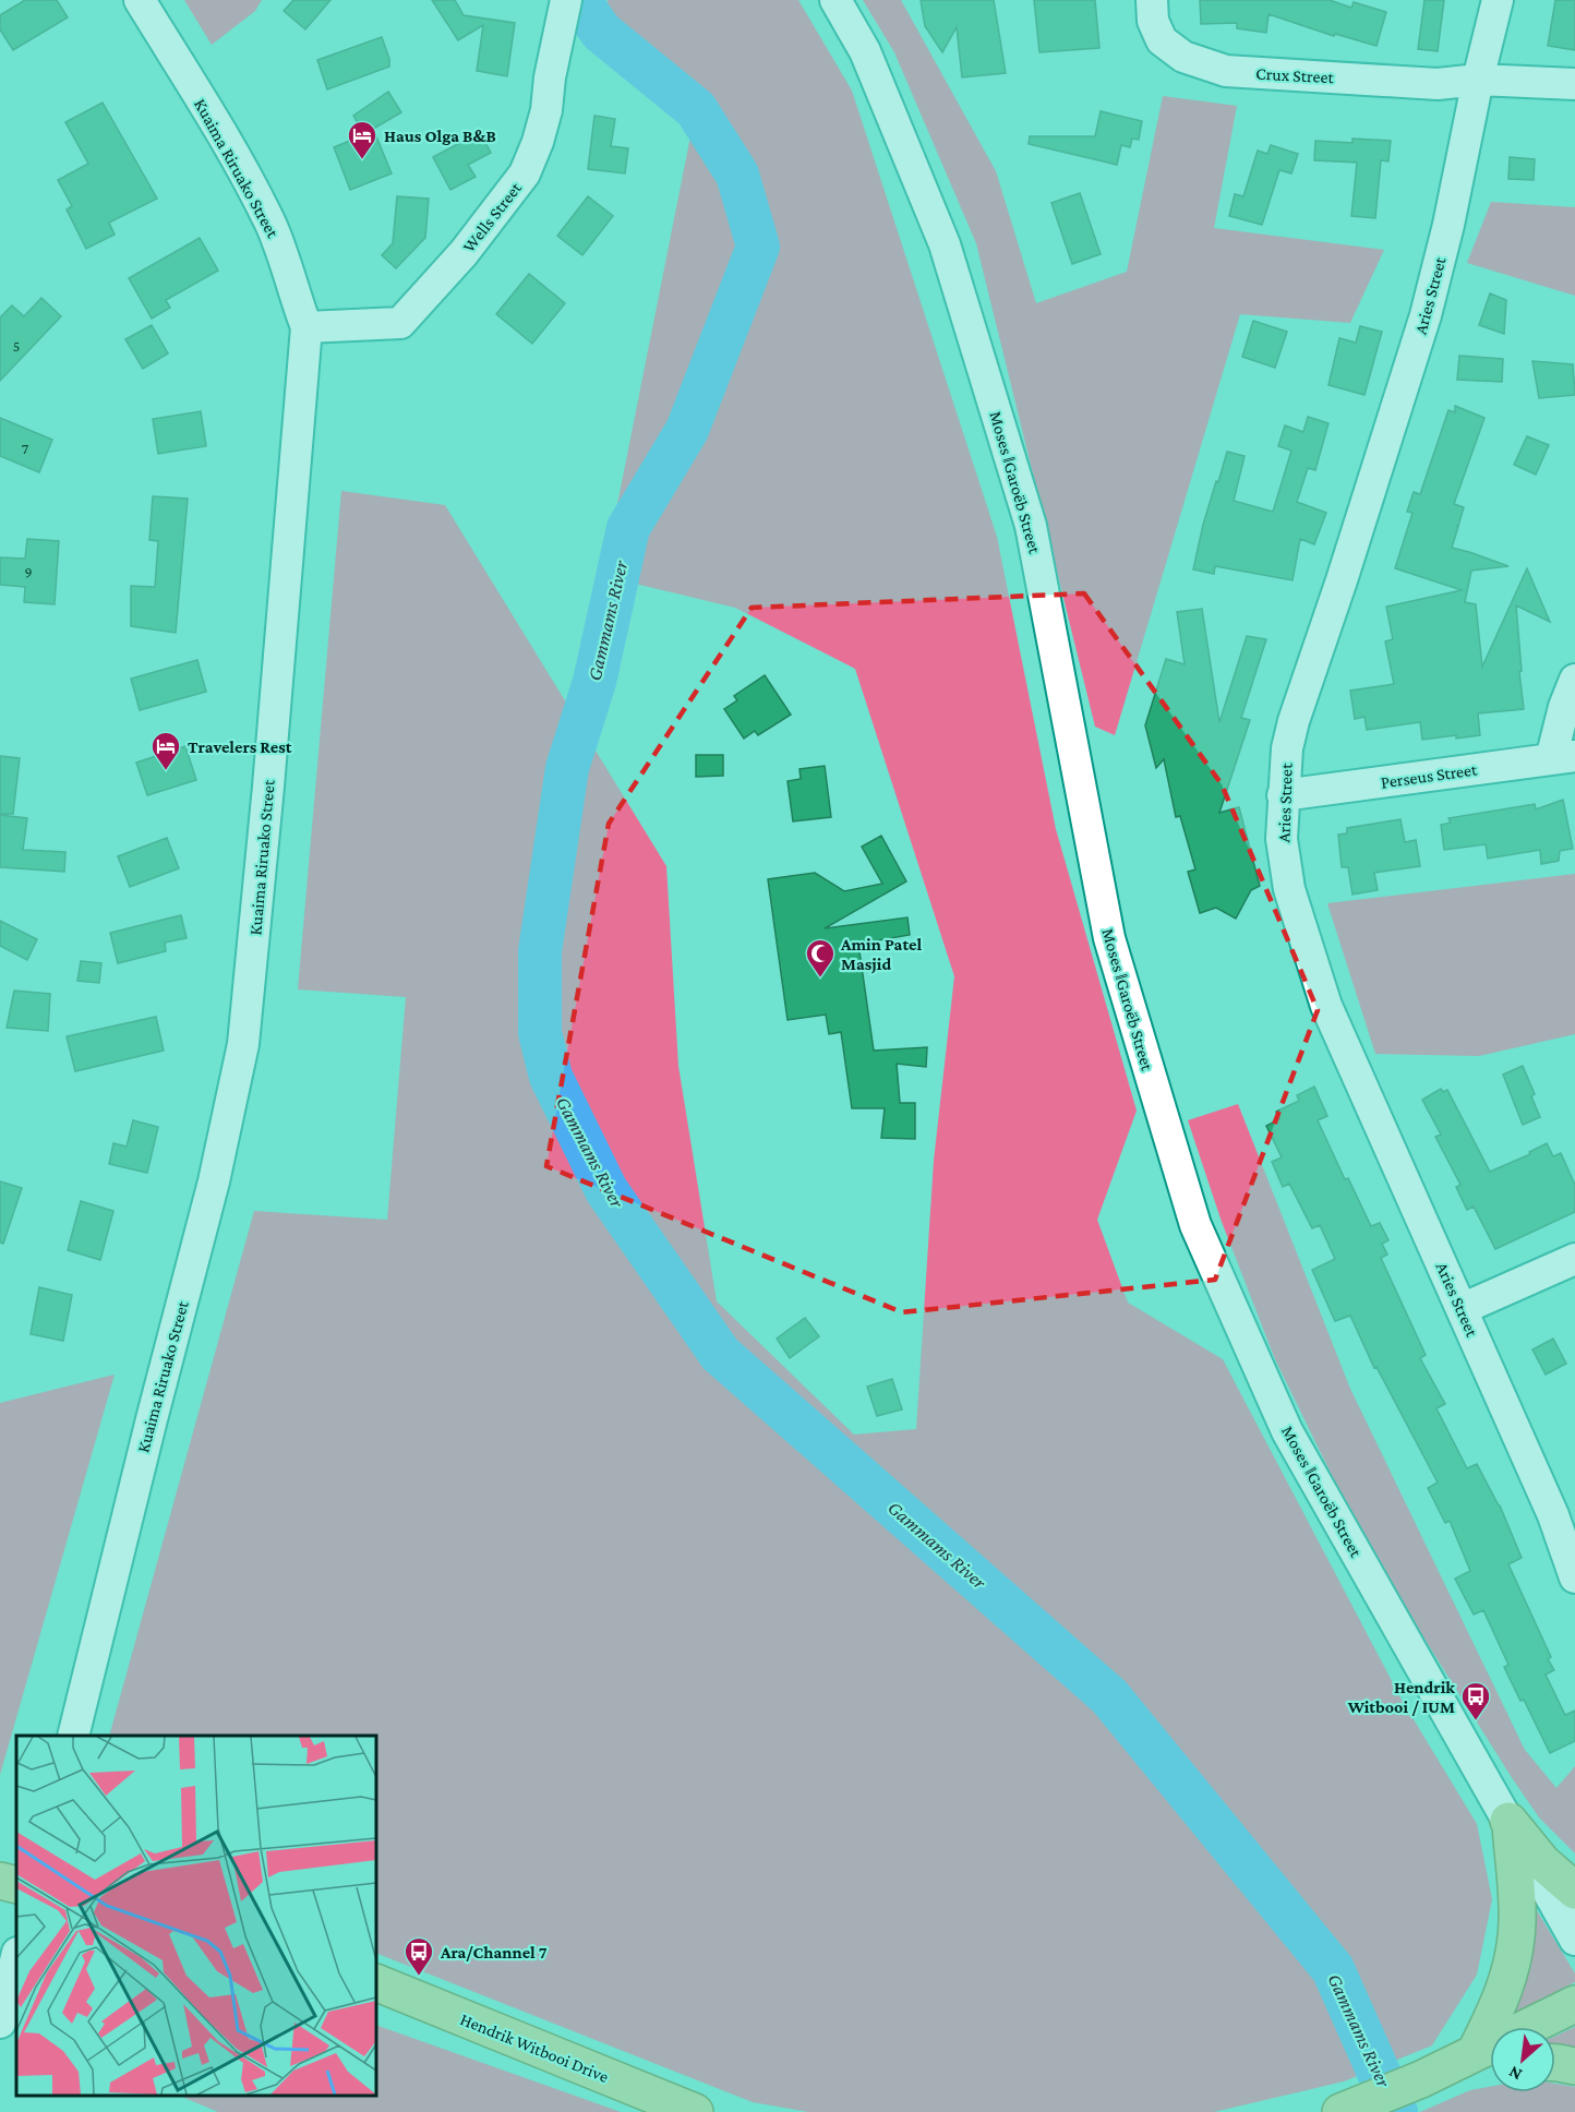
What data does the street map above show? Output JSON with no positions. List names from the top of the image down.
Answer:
{
  "streets": {
    "main road": ["Hendrik Witbooi Drive"],
    "street": [
      "Crux Street",
      "Kuaima Riruako Street",
      "Wells Street",
      "Aries Street",
      "Moses ǁGaroëb Street",
      "Perseus Street"
    ]
  },
  "crossings": [
    ["Crux Street", "Aries Street"],
    ["Kuaima Riruako Street", "Wells Street"],
    ["Aries Street", "Perseus Street"]
  ],
  "water": ["Gammams River"],
  "places": {
    "hotel": ["Haus Olga B&B", "Travelers Rest"],
    "mosque": ["Amin Patel Masjid"],
    "bus stop": ["Hendrik Witbooi / IUM", "Ara/Channel 7"]
  },
  "house_numbers": ["5", "7", "9"],
  "north": "bottom left"
}
